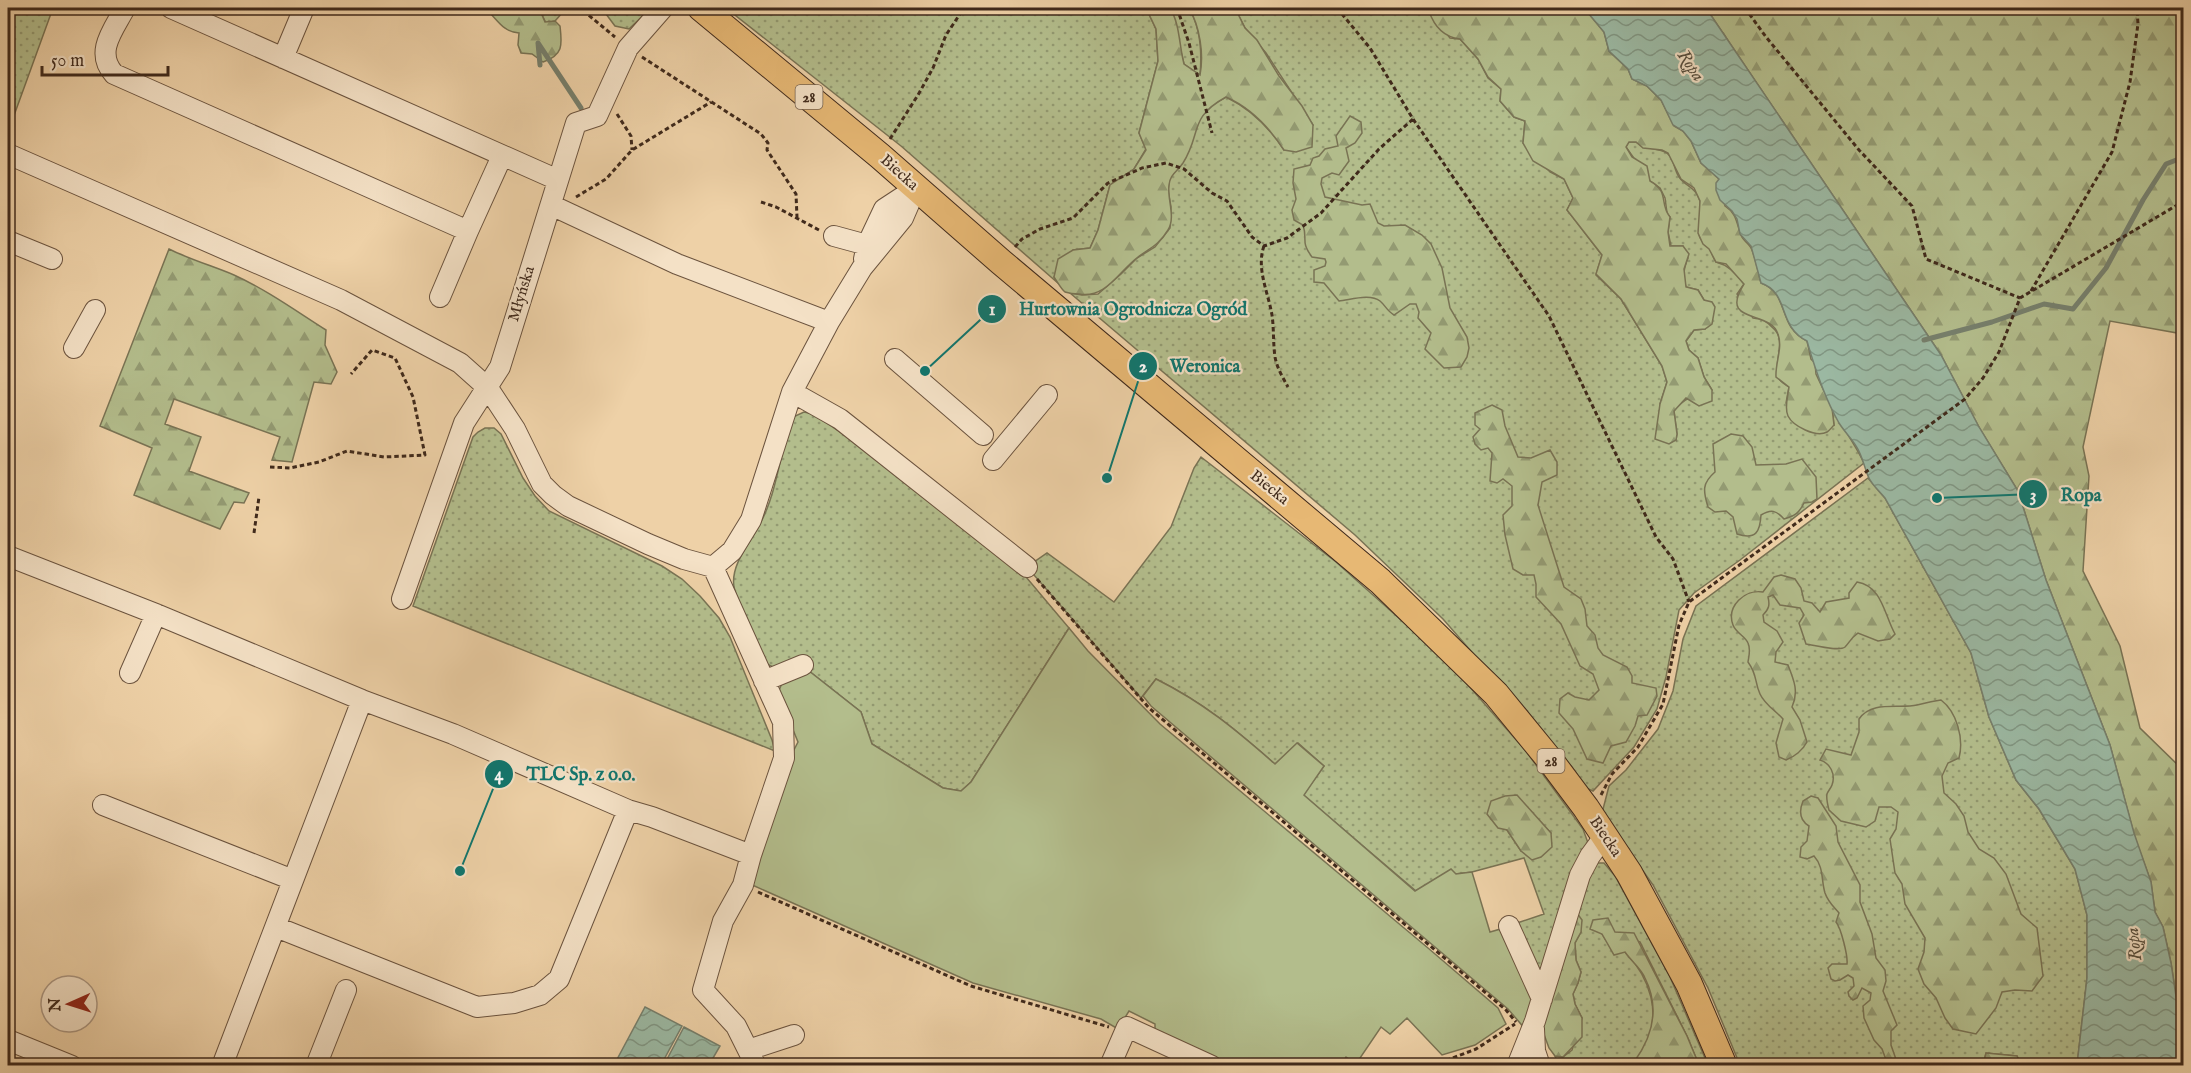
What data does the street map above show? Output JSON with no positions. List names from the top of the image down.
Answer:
{
  "streets": {
    "main road": ["28", "Biecka"],
    "street": ["Młyńska"]
  },
  "water": ["Ropa"],
  "places": [
    "Hurtownia Ogrodnicza Ogród",
    "Weronica",
    "Ropa",
    "TLC Sp. z o.o."
  ],
  "scale_bar": "50 m",
  "north": "left"
}
